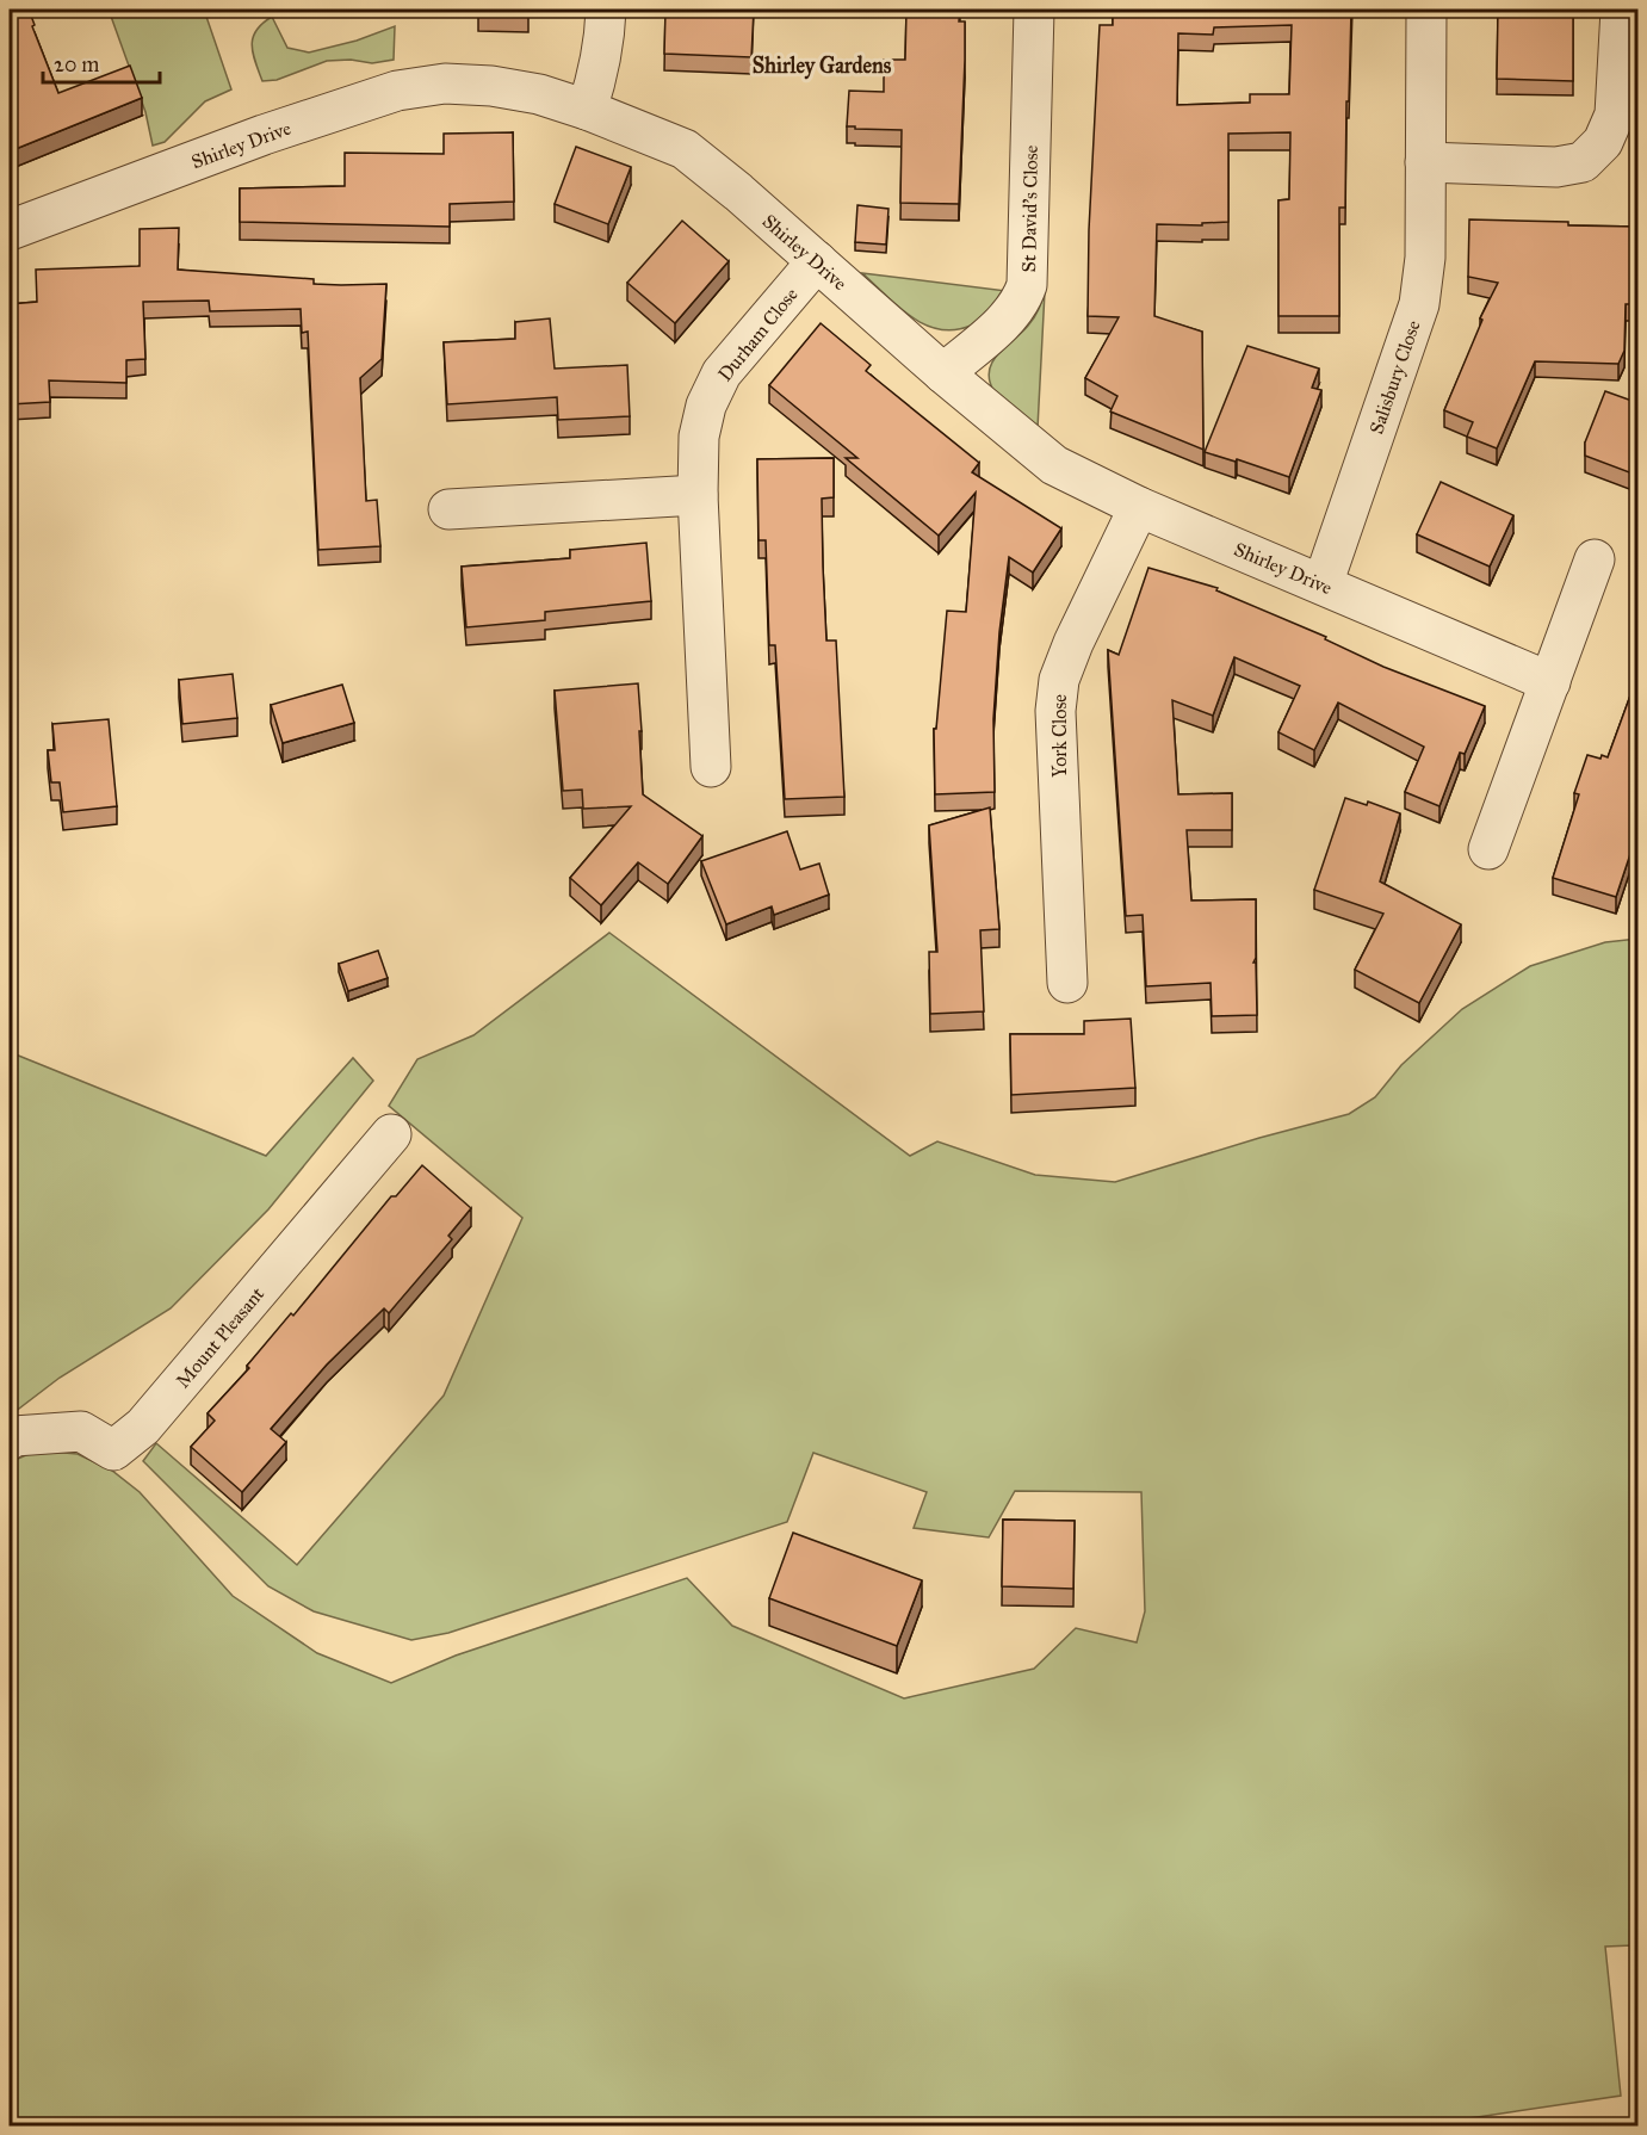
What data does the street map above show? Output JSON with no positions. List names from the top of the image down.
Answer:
{
  "streets": {
    "street": [
      "Shirley Drive",
      "St David's Close",
      "Durham Close",
      "Salisbury Close",
      "York Close",
      "Mount Pleasant"
    ]
  },
  "crossings": [
    ["Shirley Drive", "St David's Close"],
    ["Shirley Drive", "Durham Close"],
    ["Shirley Drive", "Salisbury Close"],
    ["Shirley Drive", "York Close"]
  ],
  "districts": ["Shirley Gardens"],
  "scale_bar": "20 m"
}
